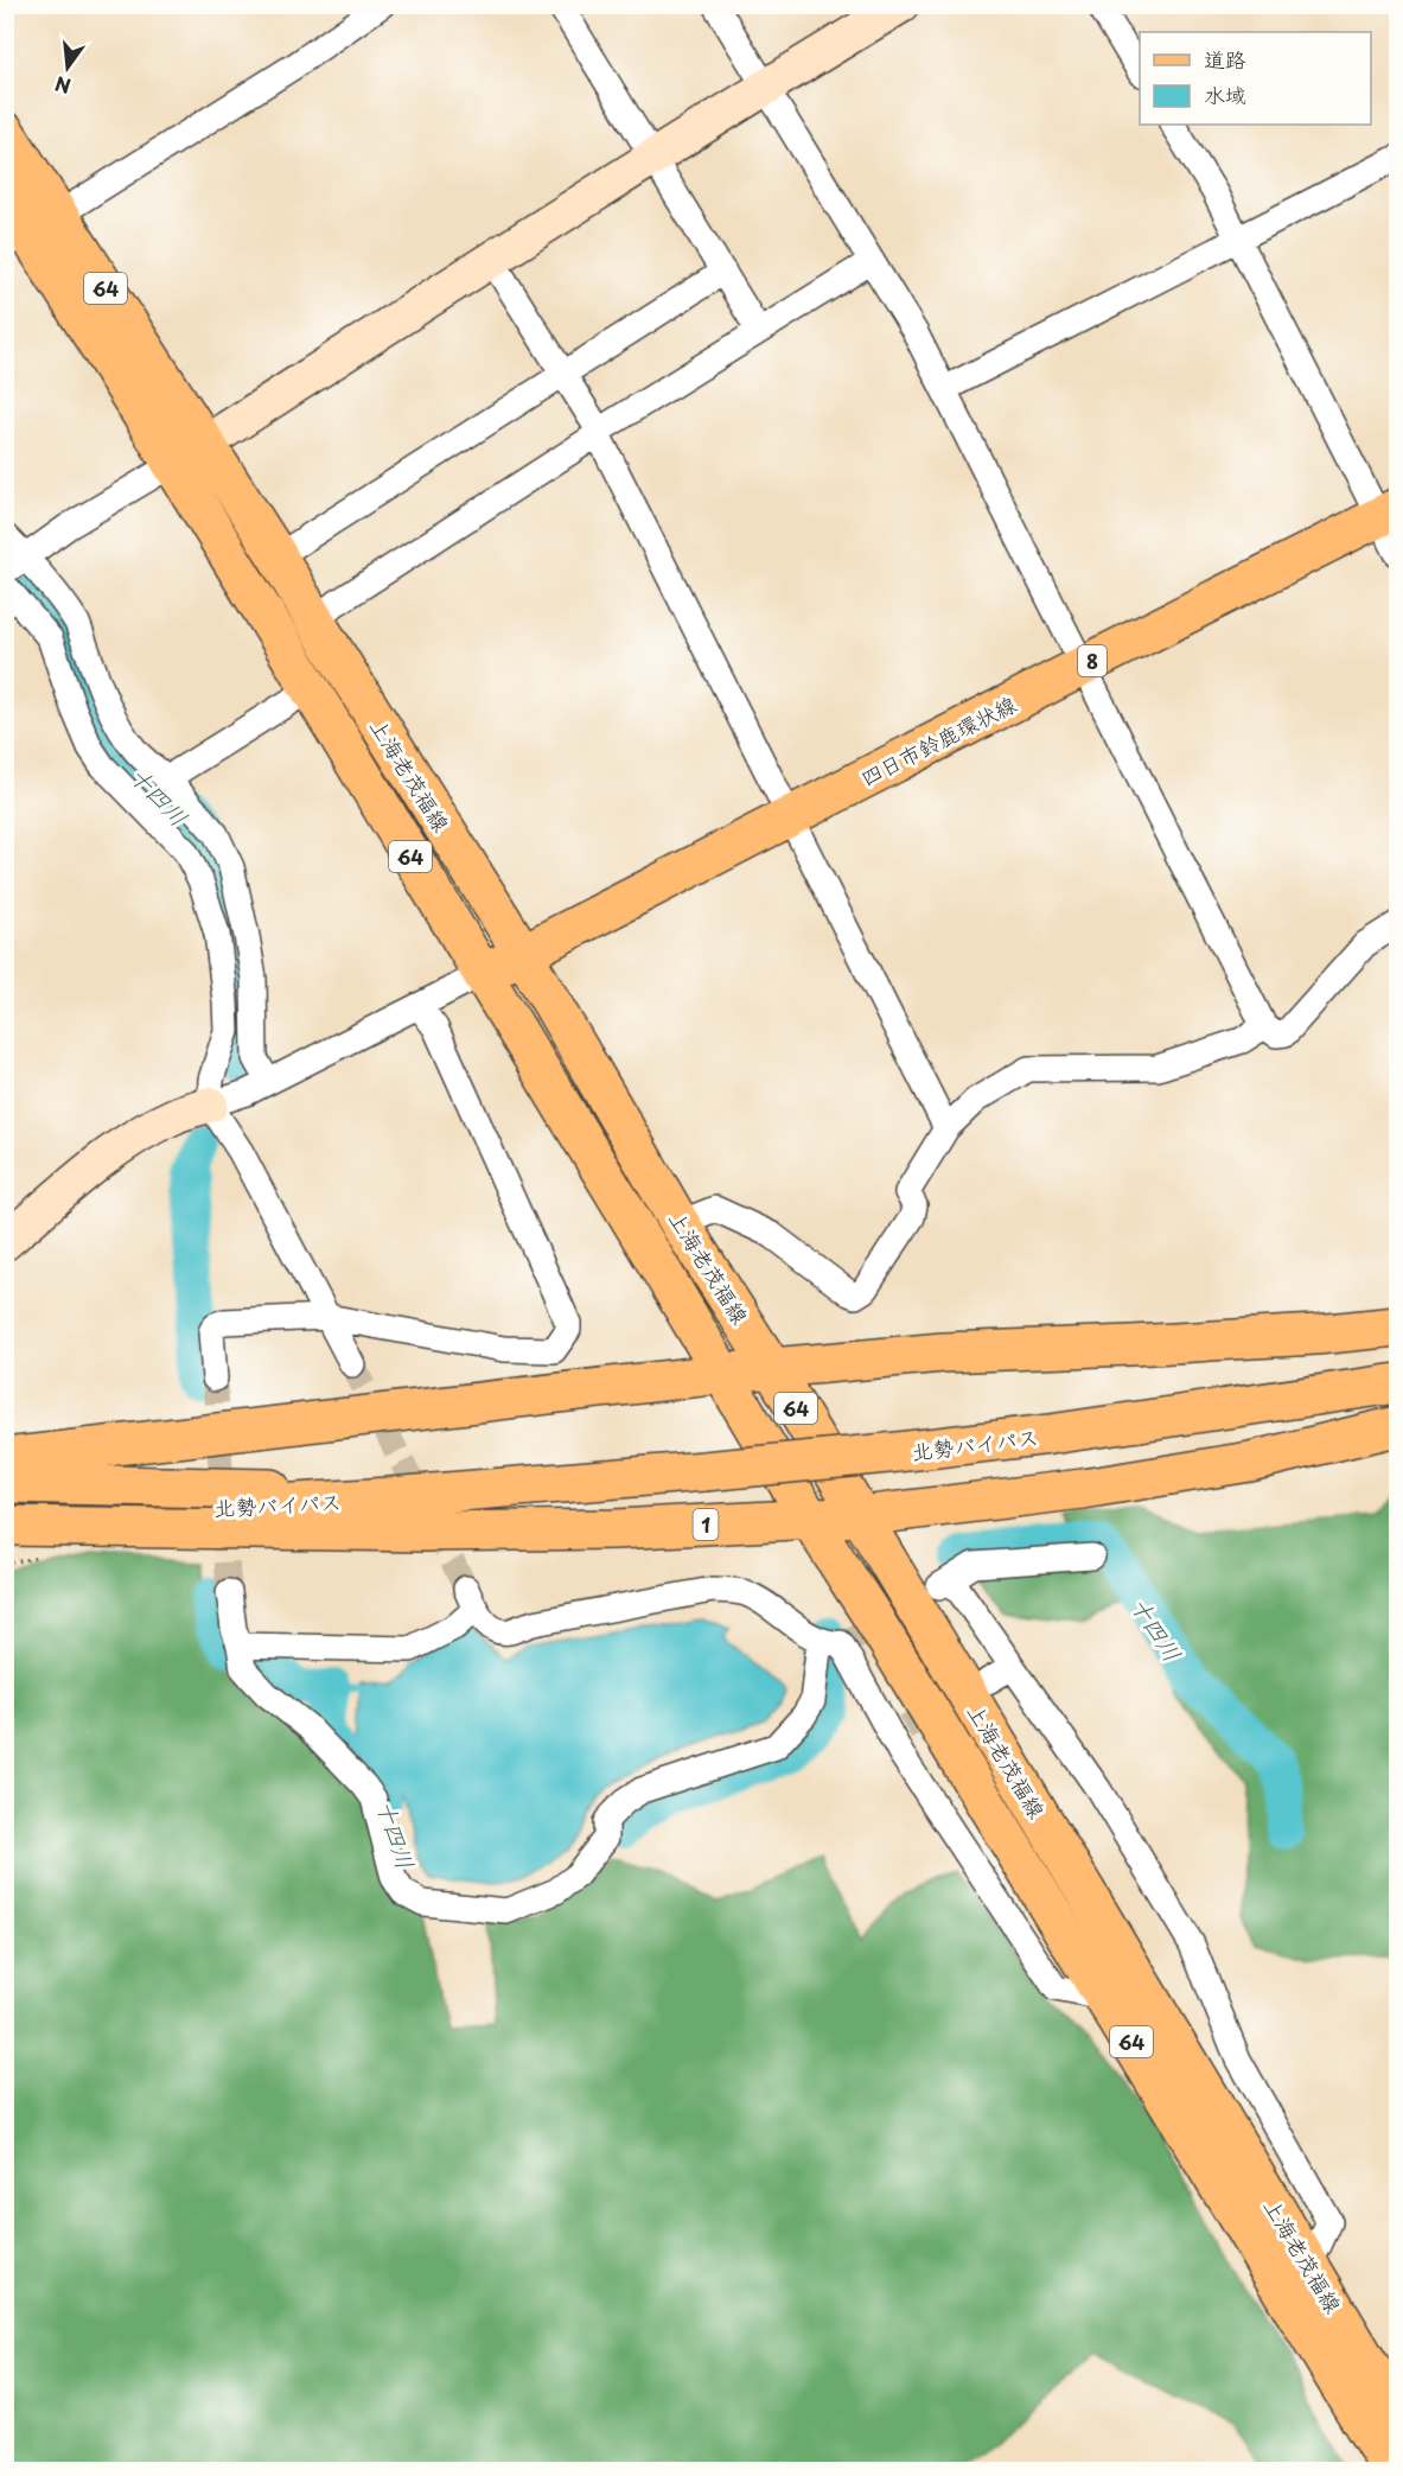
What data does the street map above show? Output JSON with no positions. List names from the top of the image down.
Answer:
{
  "streets": {
    "main road": [
      "64",
      "8",
      "四日市鈴鹿環状線",
      "上海老茂福線",
      "北勢バイパス",
      "1"
    ]
  },
  "crossings": [
    ["四日市鈴鹿環状線", "上海老茂福線"],
    ["上海老茂福線", "1"]
  ],
  "water": ["十四川"],
  "legend": ["道路", "水域"],
  "north": "bottom"
}
